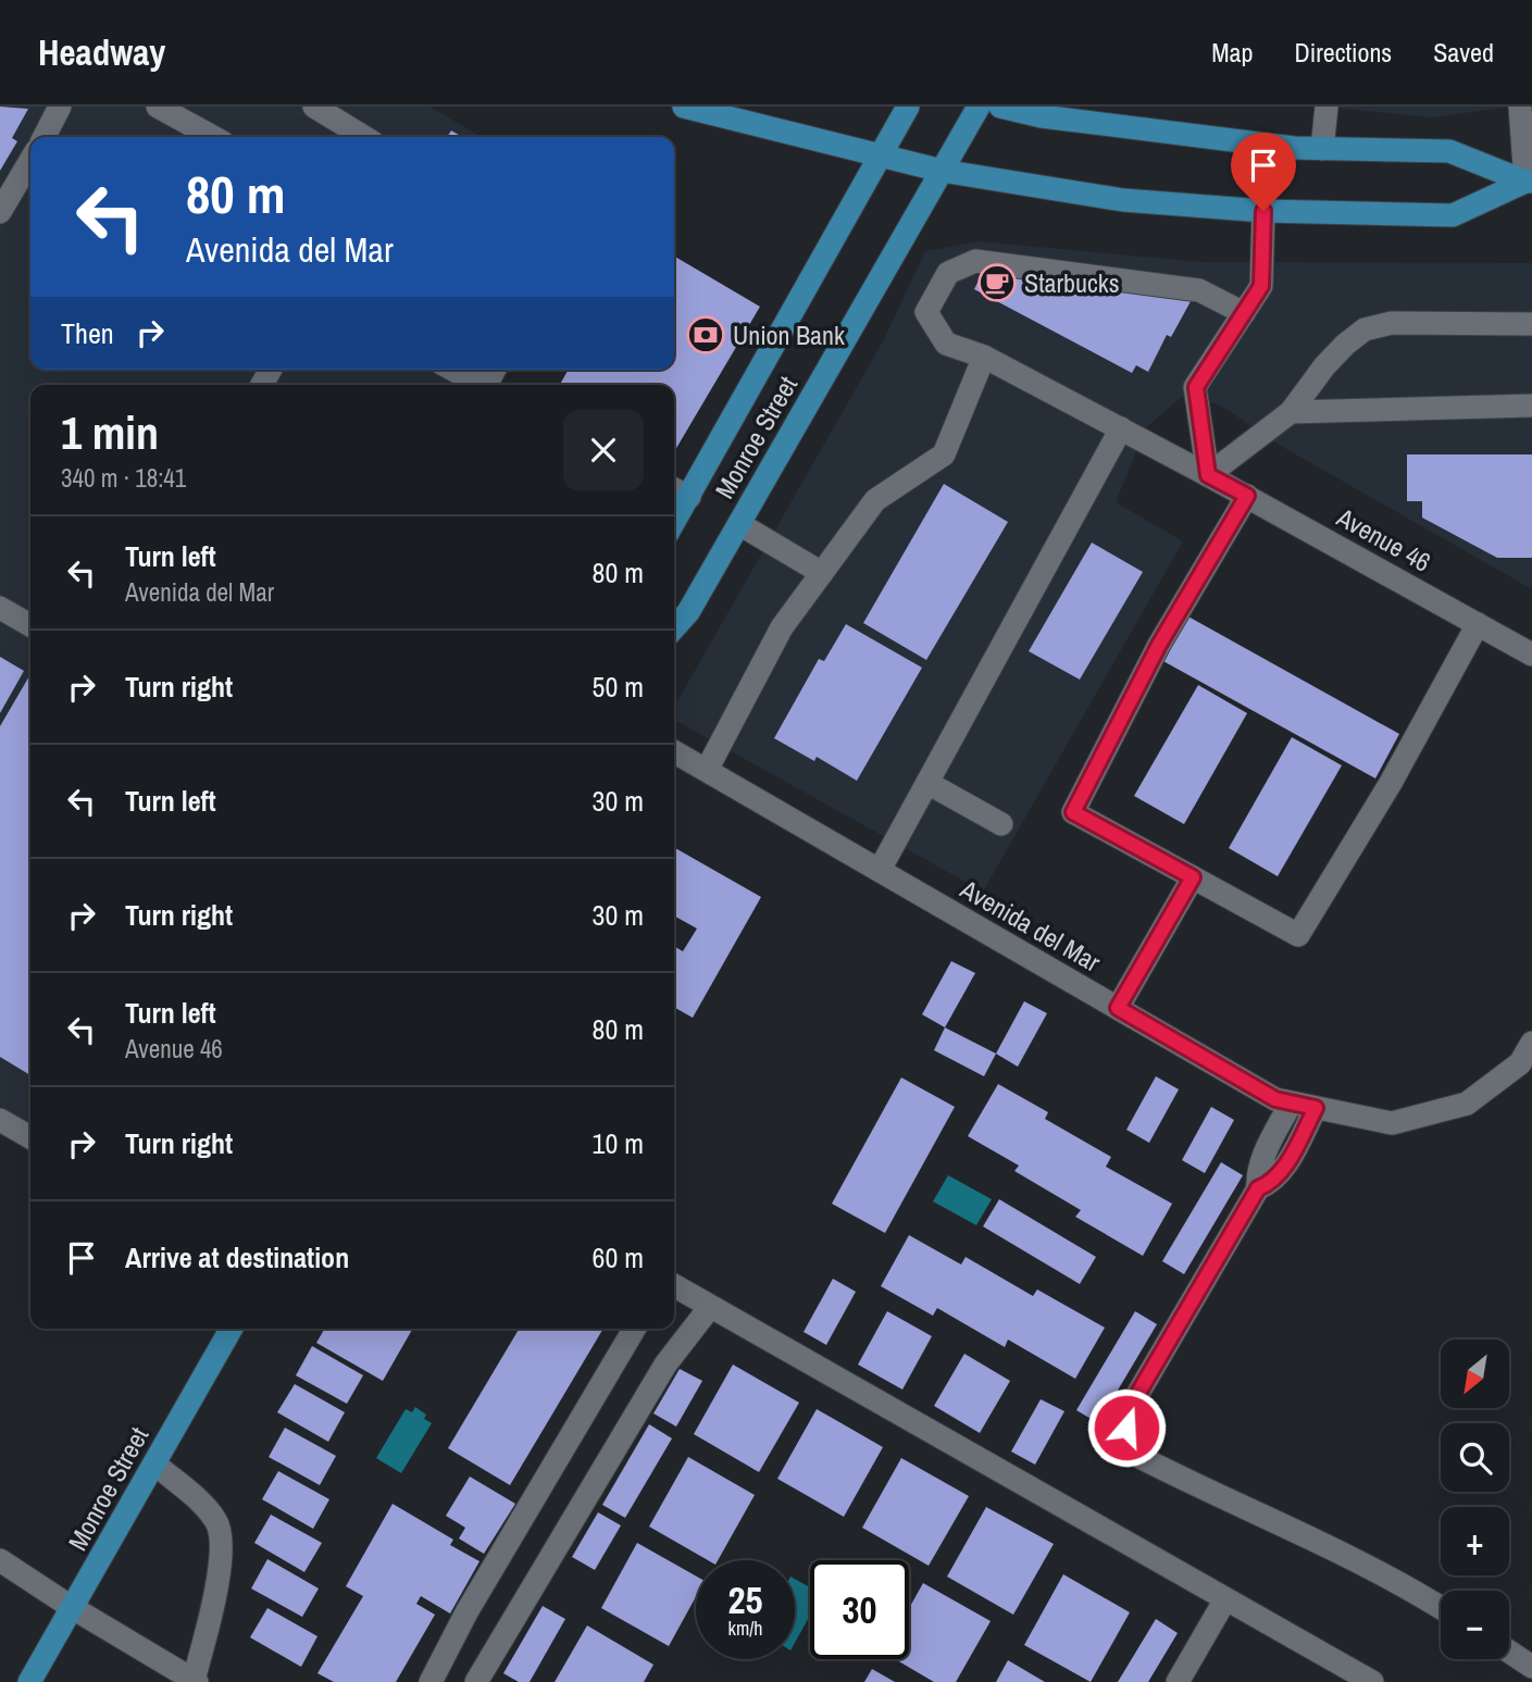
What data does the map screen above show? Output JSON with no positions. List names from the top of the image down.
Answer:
{
  "streets": {
    "main road": ["Monroe Street"],
    "street": ["Avenue 46", "Avenida del Mar"]
  },
  "places": {
    "cafe": ["Starbucks"],
    "bank": ["Union Bank"]
  },
  "north": "bottom left",
  "page": {
    "header": "Headway",
    "nav": ["Map", "Directions", "Saved"],
    "turn": ["80 m", "Avenida del Mar"],
    "then": "Then",
    "heading": ["1 min", "340 m · 18:41"],
    "list": [
      {
        "name": "Turn left",
        "note": "Avenida del Mar",
        "value": "80 m"
      },
      {
        "name": "Turn right",
        "value": "50 m"
      },
      {
        "name": "Turn left",
        "value": "30 m"
      },
      {
        "name": "Turn right",
        "value": "30 m"
      },
      {
        "name": "Turn left",
        "note": "Avenue 46",
        "value": "80 m"
      },
      {
        "name": "Turn right",
        "value": "10 m"
      },
      {
        "name": "Arrive at destination",
        "value": "60 m"
      }
    ],
    "map_buttons": ["+", "−"],
    "speed": "25 km/h",
    "limit": "30"
  }
}
